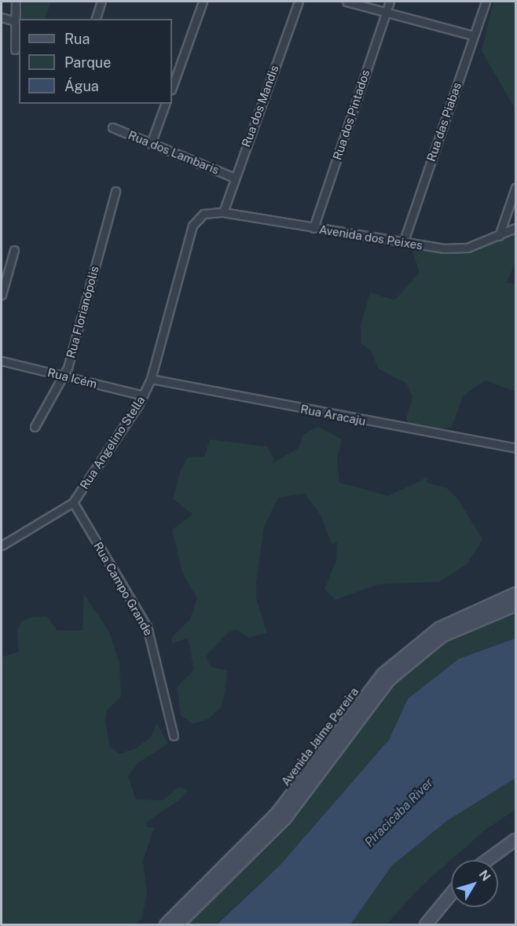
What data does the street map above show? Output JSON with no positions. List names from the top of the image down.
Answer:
{
  "streets": {
    "main road": ["Avenida Jaime Pereira"],
    "street": [
      "Rua dos Mandis",
      "Rua dos Pintados",
      "Rua das Piabas",
      "Rua dos Lambaris",
      "Avenida dos Peixes",
      "Rua Florianópolis",
      "Rua Icém",
      "Rua Aracaju",
      "Rua Angelino Stella",
      "Rua Campo Grande"
    ]
  },
  "crossings": [
    ["Rua dos Mandis", "Rua dos Lambaris"],
    ["Rua dos Mandis", "Avenida dos Peixes"],
    ["Rua dos Mandis", "Rua Angelino Stella"],
    ["Rua dos Pintados", "Avenida dos Peixes"],
    ["Rua das Piabas", "Avenida dos Peixes"],
    ["Avenida dos Peixes", "Rua Angelino Stella"],
    ["Rua Florianópolis", "Rua Icém"],
    ["Rua Icém", "Rua Angelino Stella"],
    ["Rua Aracaju", "Rua Angelino Stella"],
    ["Rua Angelino Stella", "Rua Campo Grande"]
  ],
  "water": ["Piracicaba River"],
  "legend": ["Rua", "Parque", "Água"],
  "north": "top right"
}
